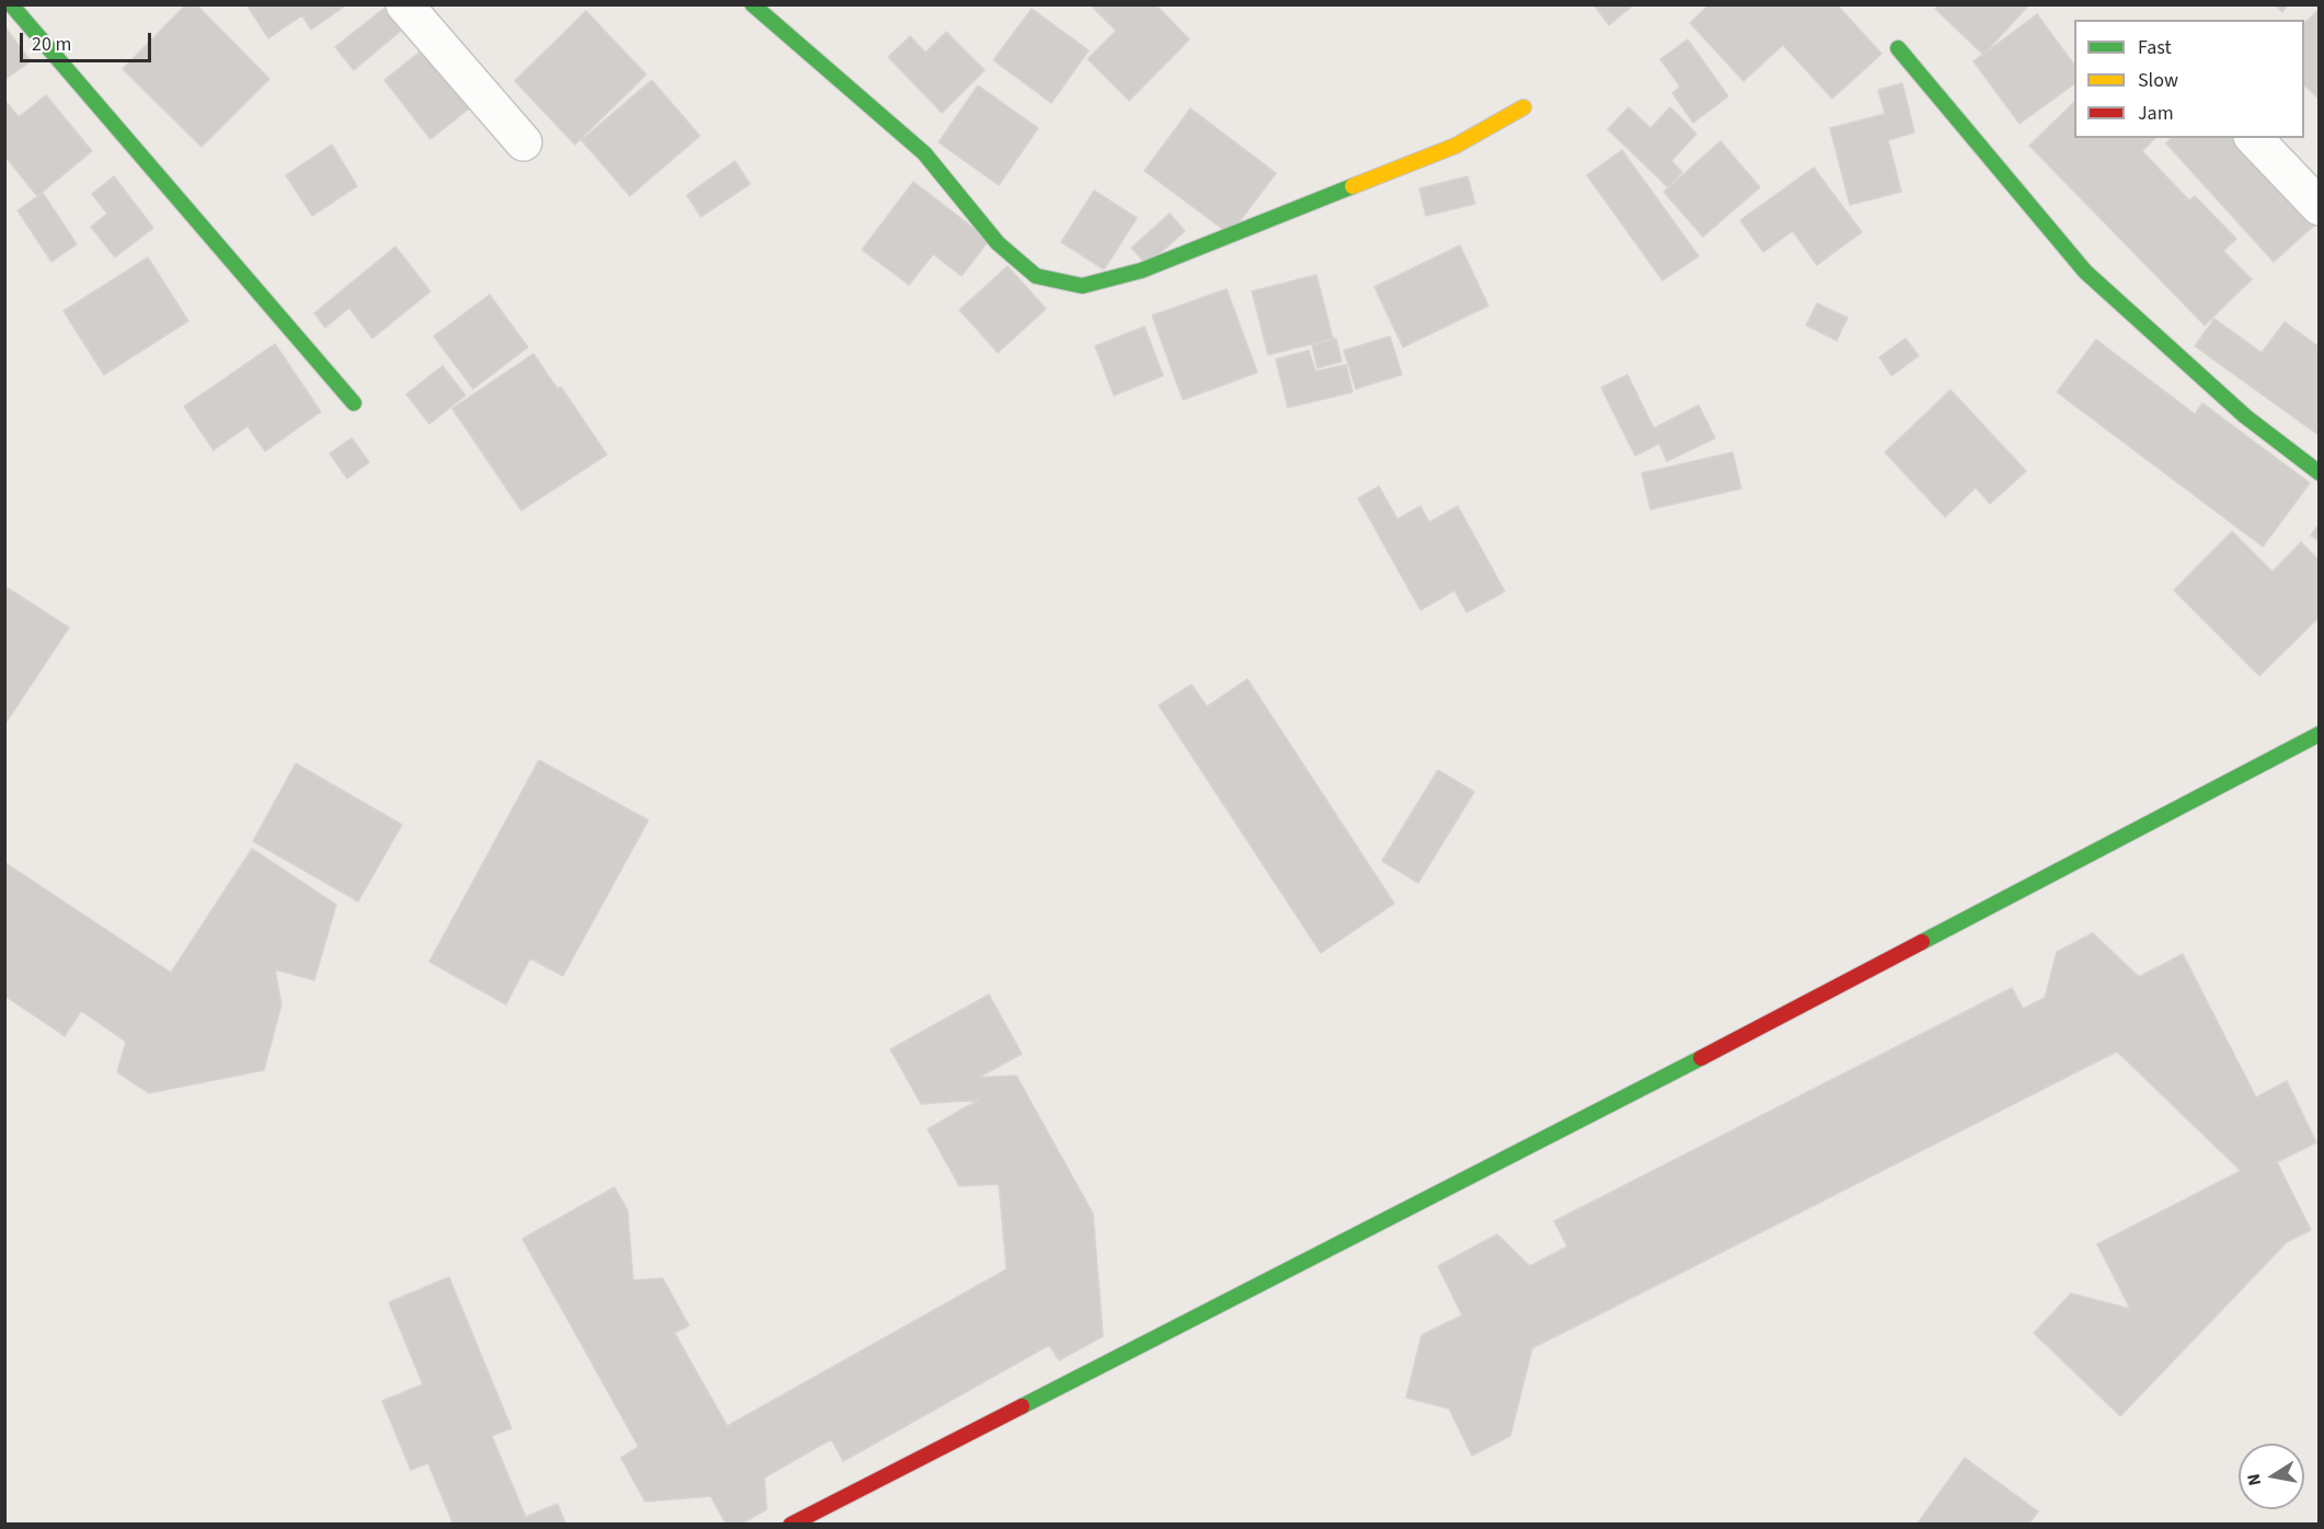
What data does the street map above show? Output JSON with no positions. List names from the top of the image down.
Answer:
{
  "legend": ["Fast", "Slow", "Jam"],
  "scale_bar": "20 m",
  "north": "left"
}
